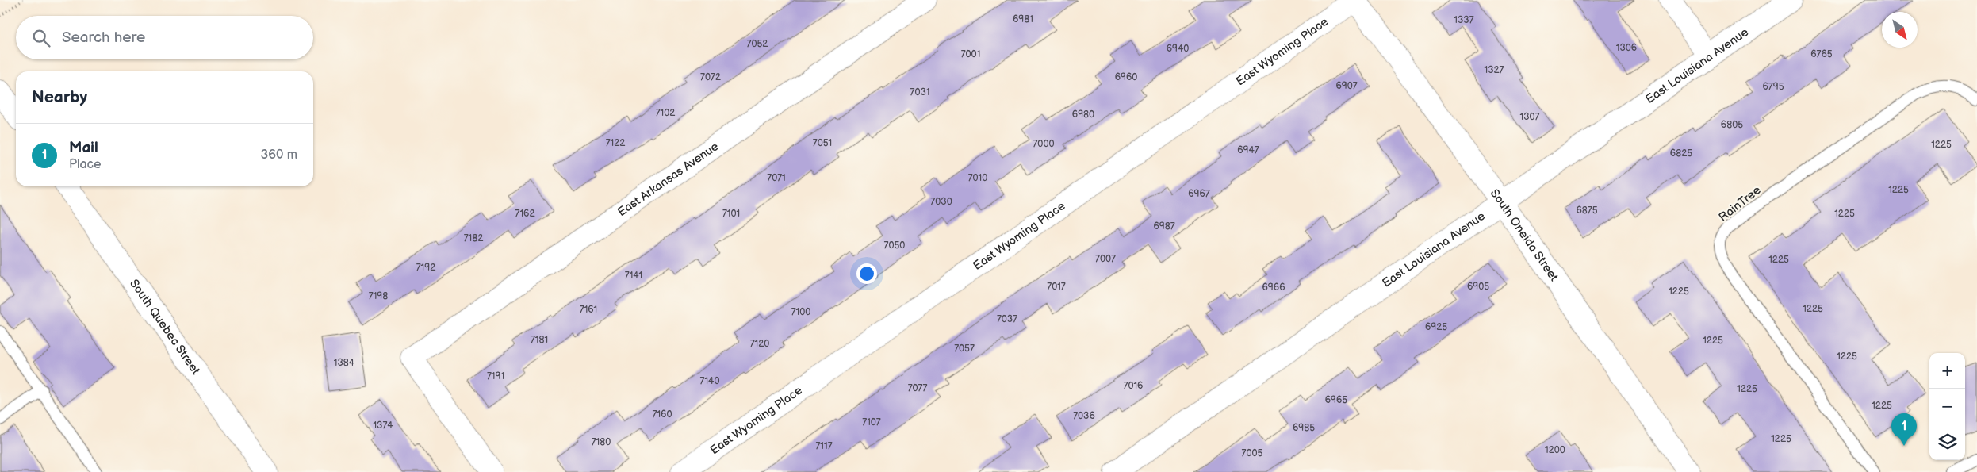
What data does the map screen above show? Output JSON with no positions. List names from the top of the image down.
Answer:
{
  "streets": {
    "street": [
      "East Wyoming Place",
      "East Louisiana Avenue",
      "East Arkansas Avenue",
      "South Oneida Street",
      "South Quebec Street"
    ],
    "lane": ["RainTree"]
  },
  "crossings": [
    ["East Wyoming Place", "South Oneida Street"],
    ["East Louisiana Avenue", "South Oneida Street"]
  ],
  "house_numbers": [
    "6981",
    "1337",
    "7052",
    "1306",
    "6940",
    "7001",
    "6765",
    "1327",
    "7072",
    "6960",
    "6907",
    "6795",
    "7031",
    "7102",
    "6980",
    "1307",
    "6805",
    "7122",
    "7051",
    "7000",
    "1225",
    "6947",
    "6825",
    "7071",
    "7010",
    "1225",
    "6967",
    "7030",
    "6875",
    "7162",
    "7101",
    "1225",
    "6987",
    "7182",
    "7050",
    "7007",
    "1225",
    "7192",
    "7141",
    "7017",
    "6905",
    "6966",
    "1225",
    "7198",
    "1225",
    "7161",
    "7100",
    "7037",
    "6925",
    "7181",
    "1225",
    "7120",
    "7057",
    "1225",
    "1384",
    "7191",
    "7140",
    "7016",
    "7077",
    "1225",
    "6965",
    "1225",
    "7160",
    "7036",
    "7107",
    "1374",
    "6985",
    "1225",
    "7180",
    "7117",
    "1200",
    "7005"
  ],
  "north": "bottom right",
  "page": {
    "search": "Search here",
    "heading": "Nearby",
    "list": [
      {
        "mark": "1",
        "name": "Mail",
        "note": "Place",
        "value": "360 m"
      }
    ],
    "map_buttons": ["+", "−"],
    "pins": "1"
  }
}
